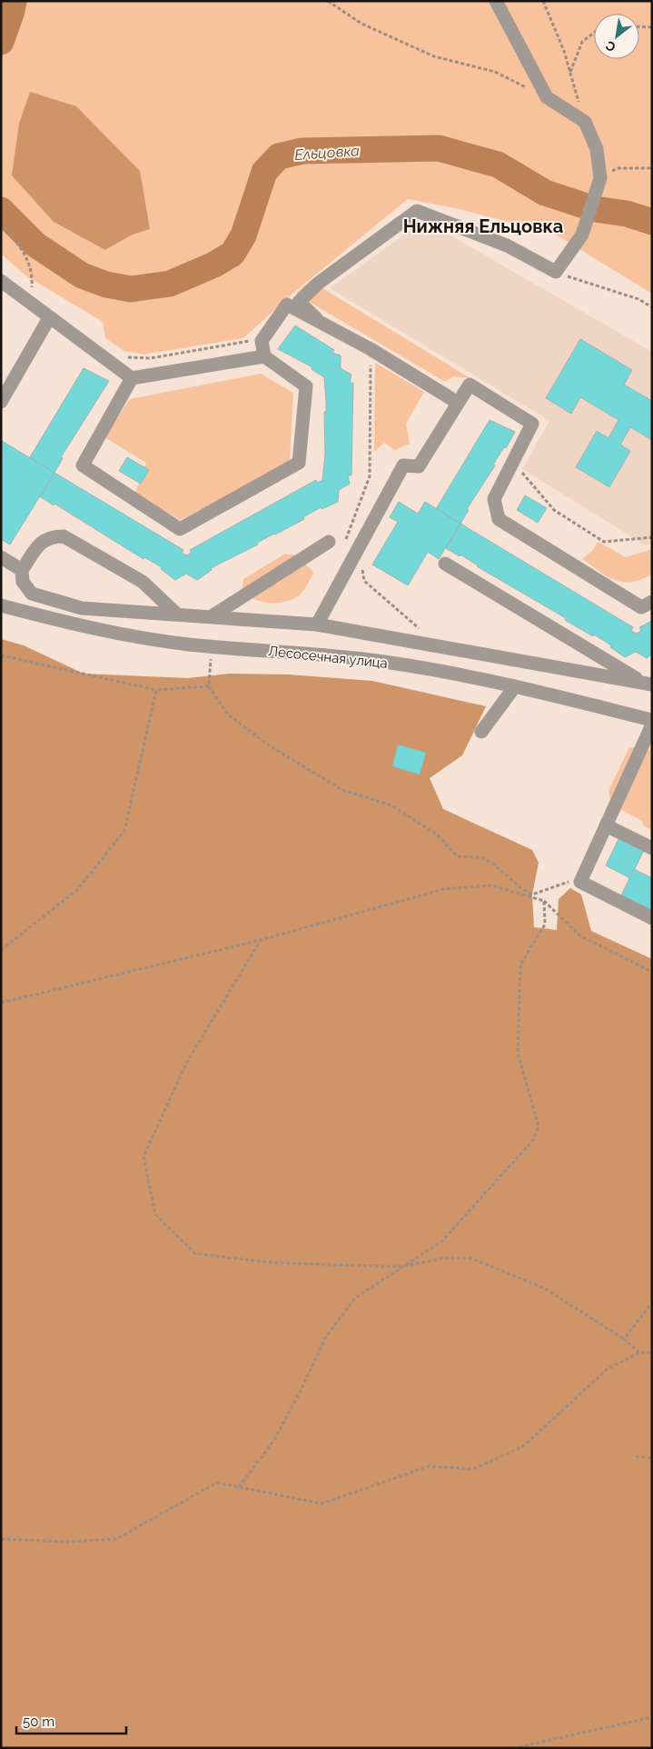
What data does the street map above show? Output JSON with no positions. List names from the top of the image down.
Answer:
{
  "streets": {
    "street": ["Лесосечная улица"]
  },
  "districts": ["Нижняя Ельцовка"],
  "water": ["Ельцовка"],
  "scale_bar": "50 m",
  "north": "bottom left"
}
